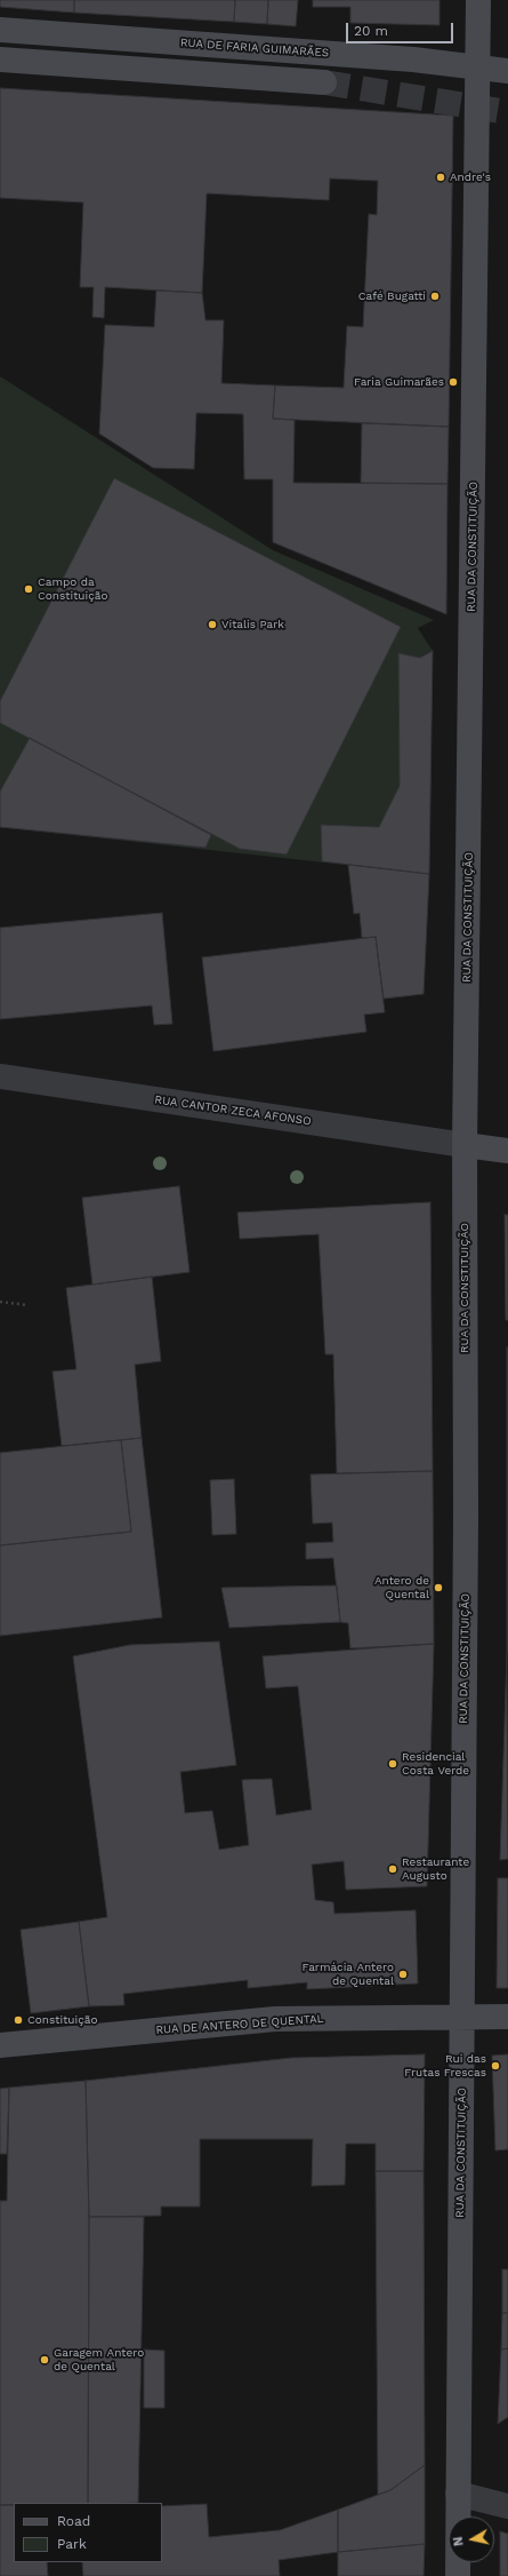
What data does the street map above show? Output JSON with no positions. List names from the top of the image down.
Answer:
{
  "streets": {
    "main road": ["RUA DE FARIA GUIMARÃES", "RUA DA CONSTITUIÇÃO", "RUA DE ANTERO DE QUENTAL"],
    "street": ["RUA CANTOR ZECA AFONSO"]
  },
  "crossings": [
    ["RUA DE FARIA GUIMARÃES", "RUA DA CONSTITUIÇÃO"],
    ["RUA DA CONSTITUIÇÃO", "RUA CANTOR ZECA AFONSO"],
    ["RUA DA CONSTITUIÇÃO", "RUA DE ANTERO DE QUENTAL"]
  ],
  "places": [
    "Andre's",
    "Café Bugatti",
    "Faria Guimarães",
    "Campo da Constituição",
    "Vitalis Park",
    "Antero de Quental",
    "Residencial Costa Verde",
    "Restaurante Augusto",
    "Farmácia Antero de Quental",
    "Constituição",
    "Rui das Frutas Frescas",
    "Garagem Antero de Quental"
  ],
  "legend": ["Road", "Park"],
  "scale_bar": "20 m",
  "north": "left"
}
